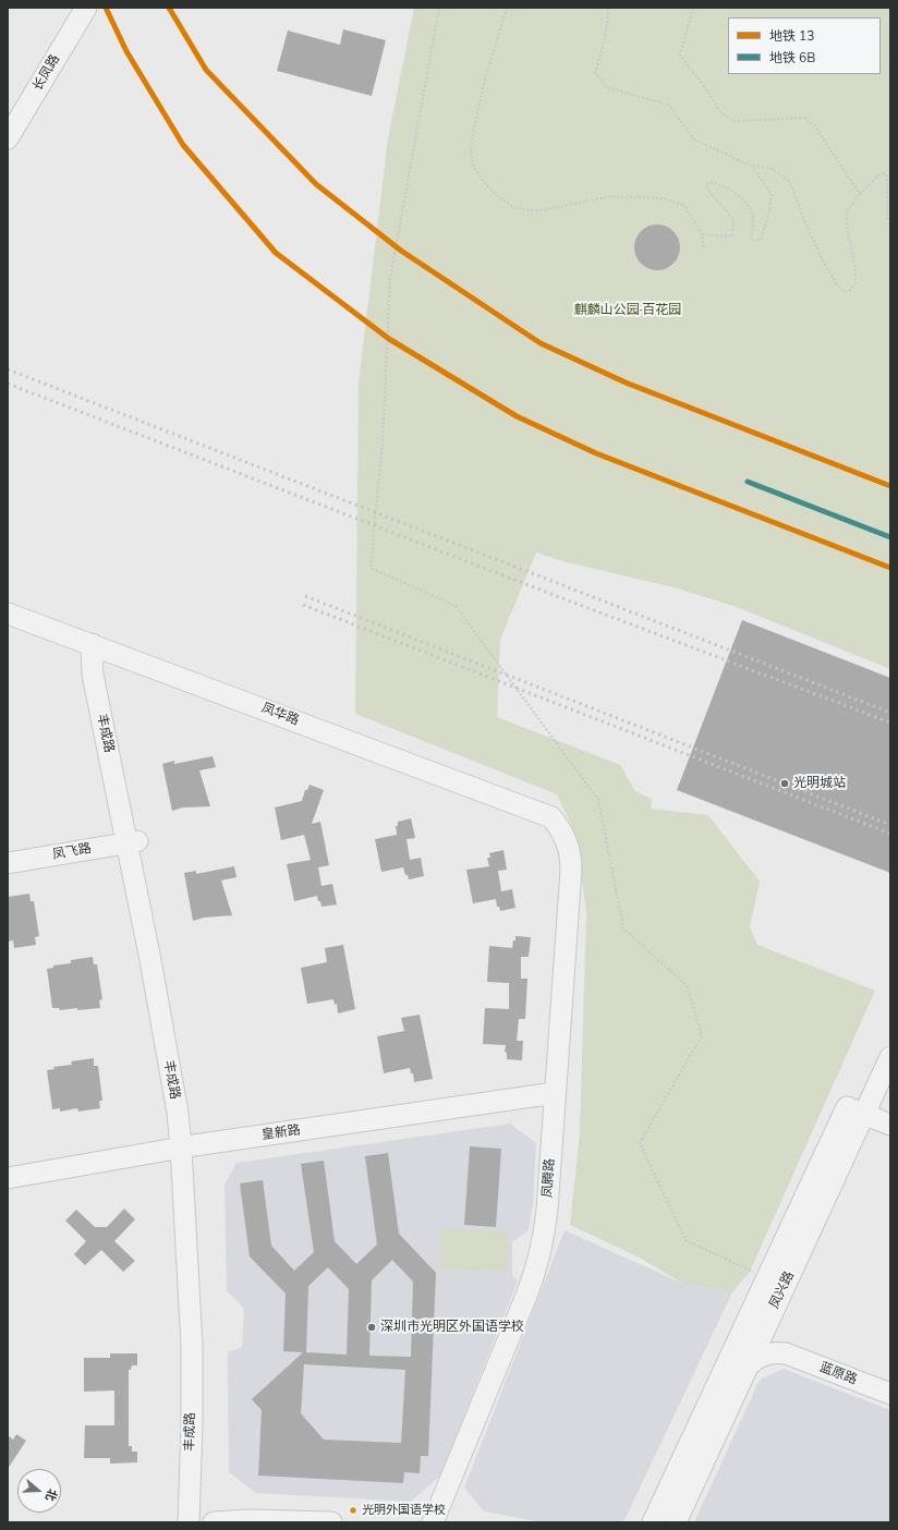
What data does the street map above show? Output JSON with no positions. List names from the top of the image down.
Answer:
{
  "streets": {
    "street": [
      "长凤路",
      "凤华路",
      "丰成路",
      "凤飞路",
      "皇新路",
      "凤腾路",
      "凤兴路",
      "蓝原路"
    ]
  },
  "crossings": [
    ["凤华路", "丰成路"],
    ["凤华路", "凤腾路"],
    ["丰成路", "凤飞路"],
    ["丰成路", "皇新路"],
    ["皇新路", "凤腾路"],
    ["凤兴路", "蓝原路"]
  ],
  "parks": ["麒麟山公园·百花园"],
  "places": ["光明城站", "深圳市光明区外国语学校", "光明外国语学校"],
  "lines": ["metro line 13", "metro line 6B"],
  "legend": ["地铁 13", "地铁 6B"],
  "north": "right"
}
